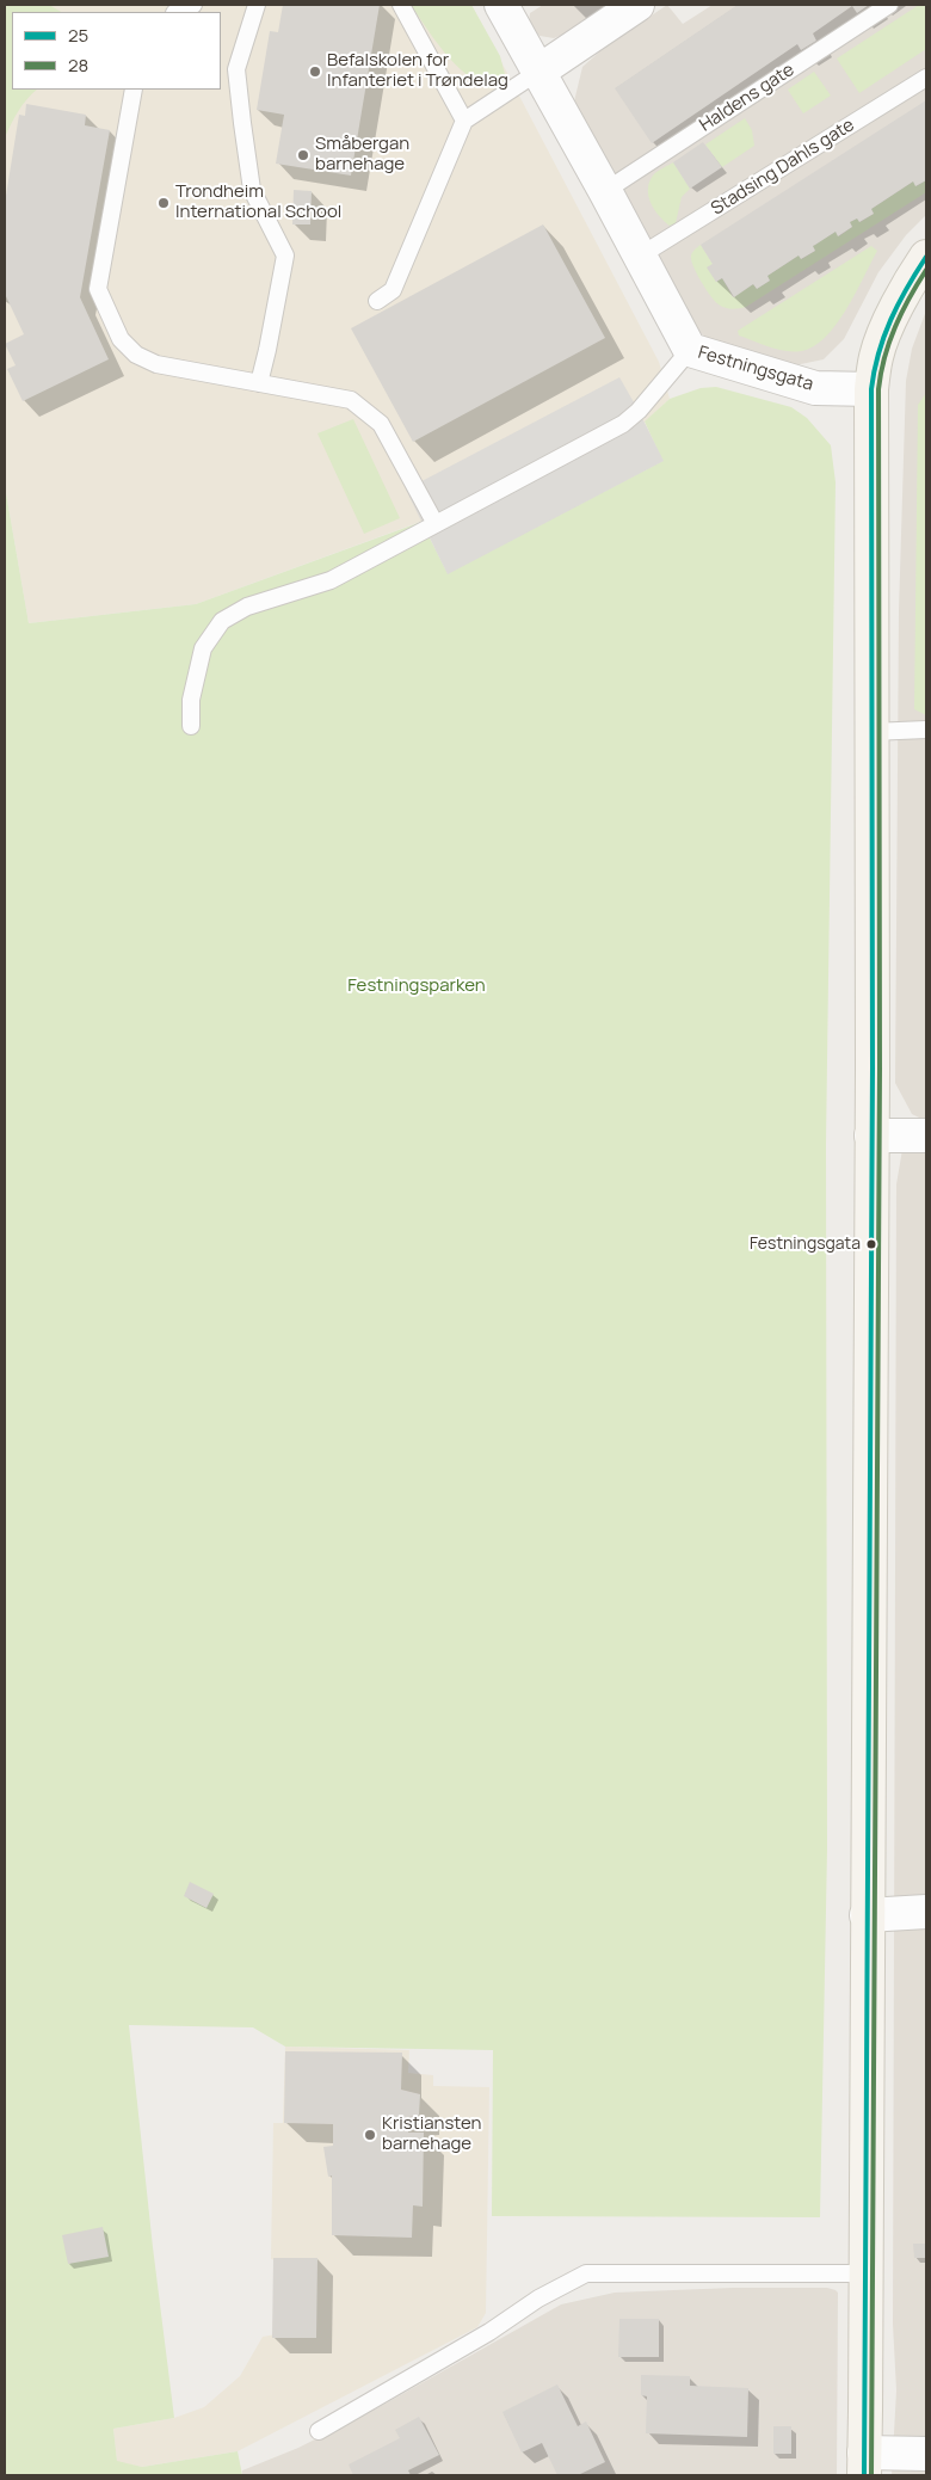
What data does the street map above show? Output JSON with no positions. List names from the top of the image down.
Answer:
{
  "streets": {
    "street": ["Festningsgata"],
    "lane": ["Haldens gate", "Stadsing Dahls gate"]
  },
  "crossings": [
    ["Haldens gate", "Festningsgata"],
    ["Stadsing Dahls gate", "Festningsgata"]
  ],
  "parks": ["Festningsparken"],
  "places": [
    "Befalskolen for Infanteriet i Trøndelag",
    "Småbergan barnehage",
    "Trondheim International School",
    "Festningsgata",
    "Kristiansten barnehage"
  ],
  "lines": ["transit line 25", "transit line 28"],
  "legend": ["25", "28"]
}
